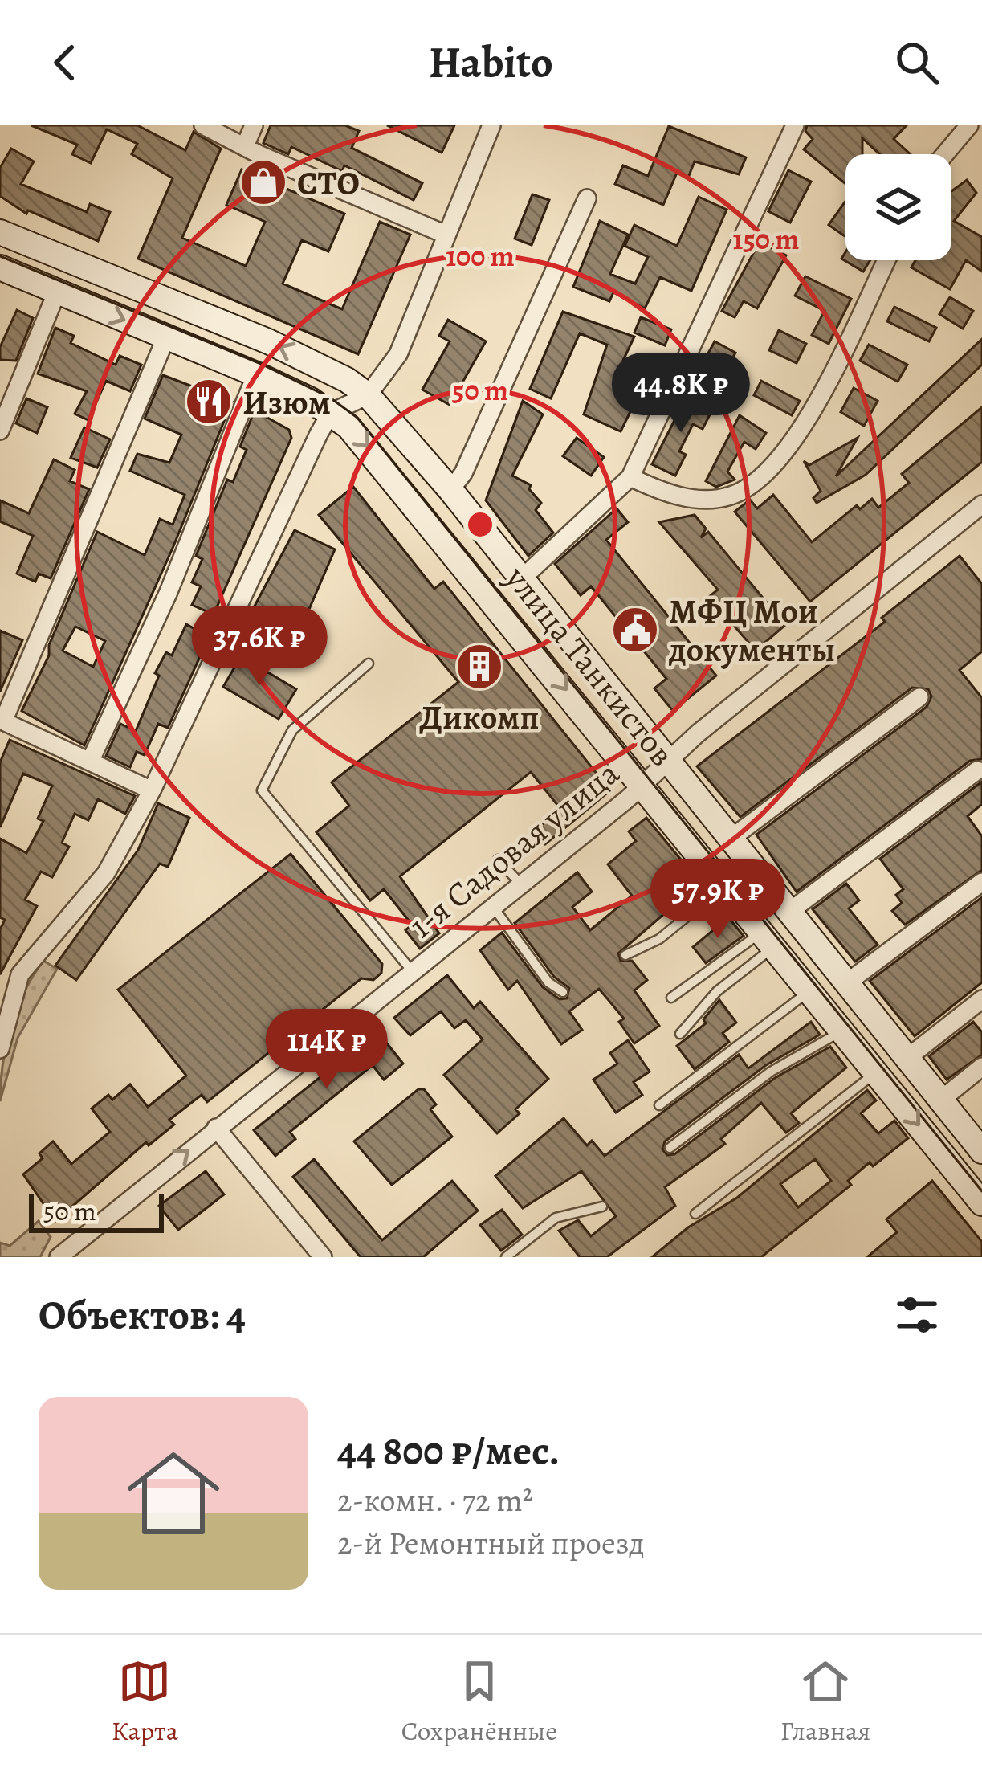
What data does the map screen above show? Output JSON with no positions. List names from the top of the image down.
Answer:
{
  "streets": {
    "main road": ["улица Танкистов"],
    "street": ["1-я Садовая улица"]
  },
  "crossings": [
    ["улица Танкистов", "1-я Садовая улица"]
  ],
  "places": {
    "shop": ["СТО"],
    "restaurant": ["Изюм"],
    "public building": ["МФЦ Мои документы"],
    "building": ["Дикомп"]
  },
  "scale_bar": "50 m",
  "page": {
    "header": "Habito",
    "price": [
      "44.8K ₽",
      "37.6K ₽",
      "57.9K ₽",
      "114K ₽"
    ],
    "scale": "50 m",
    "heading": "Объектов: 4",
    "list": [
      {
        "name": "44 800 ₽/мес.",
        "note": "2-комн. · 72 m² · 2-й Ремонтный проезд"
      }
    ],
    "tabs": ["Карта", "Сохранённые", "Главная"]
  },
  "rings": ["150 m", "100 m", "50 m"]
}
